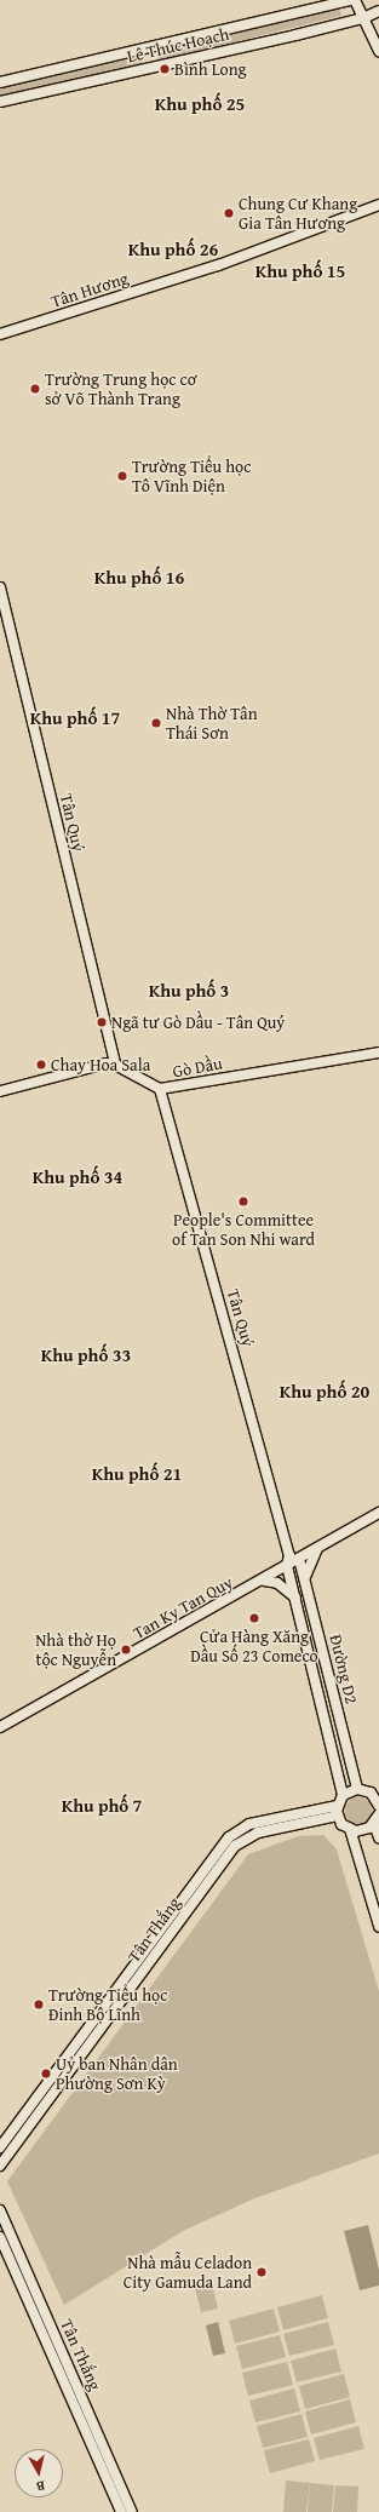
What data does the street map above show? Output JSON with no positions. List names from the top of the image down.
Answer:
{
  "streets": {
    "street": [
      "Lê Thúc Hoạch",
      "Tân Hương",
      "Tân Quý",
      "Gò Dầu",
      "Tan Ky Tan Quy",
      "Đường D2",
      "Tân Thắng"
    ]
  },
  "crossings": [
    ["Tân Quý", "Gò Dầu"],
    ["Tân Quý", "Tan Ky Tan Quy"],
    ["Tân Quý", "Đường D2"],
    ["Tan Ky Tan Quy", "Đường D2"]
  ],
  "districts": [
    "Khu phố 25",
    "Khu phố 26",
    "Khu phố 15",
    "Khu phố 16",
    "Khu phố 17",
    "Khu phố 3",
    "Khu phố 34",
    "Khu phố 33",
    "Khu phố 20",
    "Khu phố 21",
    "Khu phố 7"
  ],
  "places": [
    "Bình Long",
    "Chung Cư Khang Gia Tân Hương",
    "Trường Trung học cơ sở Võ Thành Trang",
    "Trường Tiểu học Tô Vĩnh Diện",
    "Nhà Thờ Tân Thái Sơn",
    "Ngã tư Gò Dầu - Tân Quý",
    "Chay Hoa Sala",
    "People's Committee of Tan Son Nhi ward",
    "Cửa Hàng Xăng Dầu Số 23 Comeco",
    "Nhà thờ Họ tộc Nguyễn",
    "Trường Tiểu học Đinh Bộ Lĩnh",
    "Uỷ ban Nhân dân Phường Sơn Kỳ",
    "Nhà mẫu Celadon City Gamuda Land"
  ],
  "north": "bottom"
}
